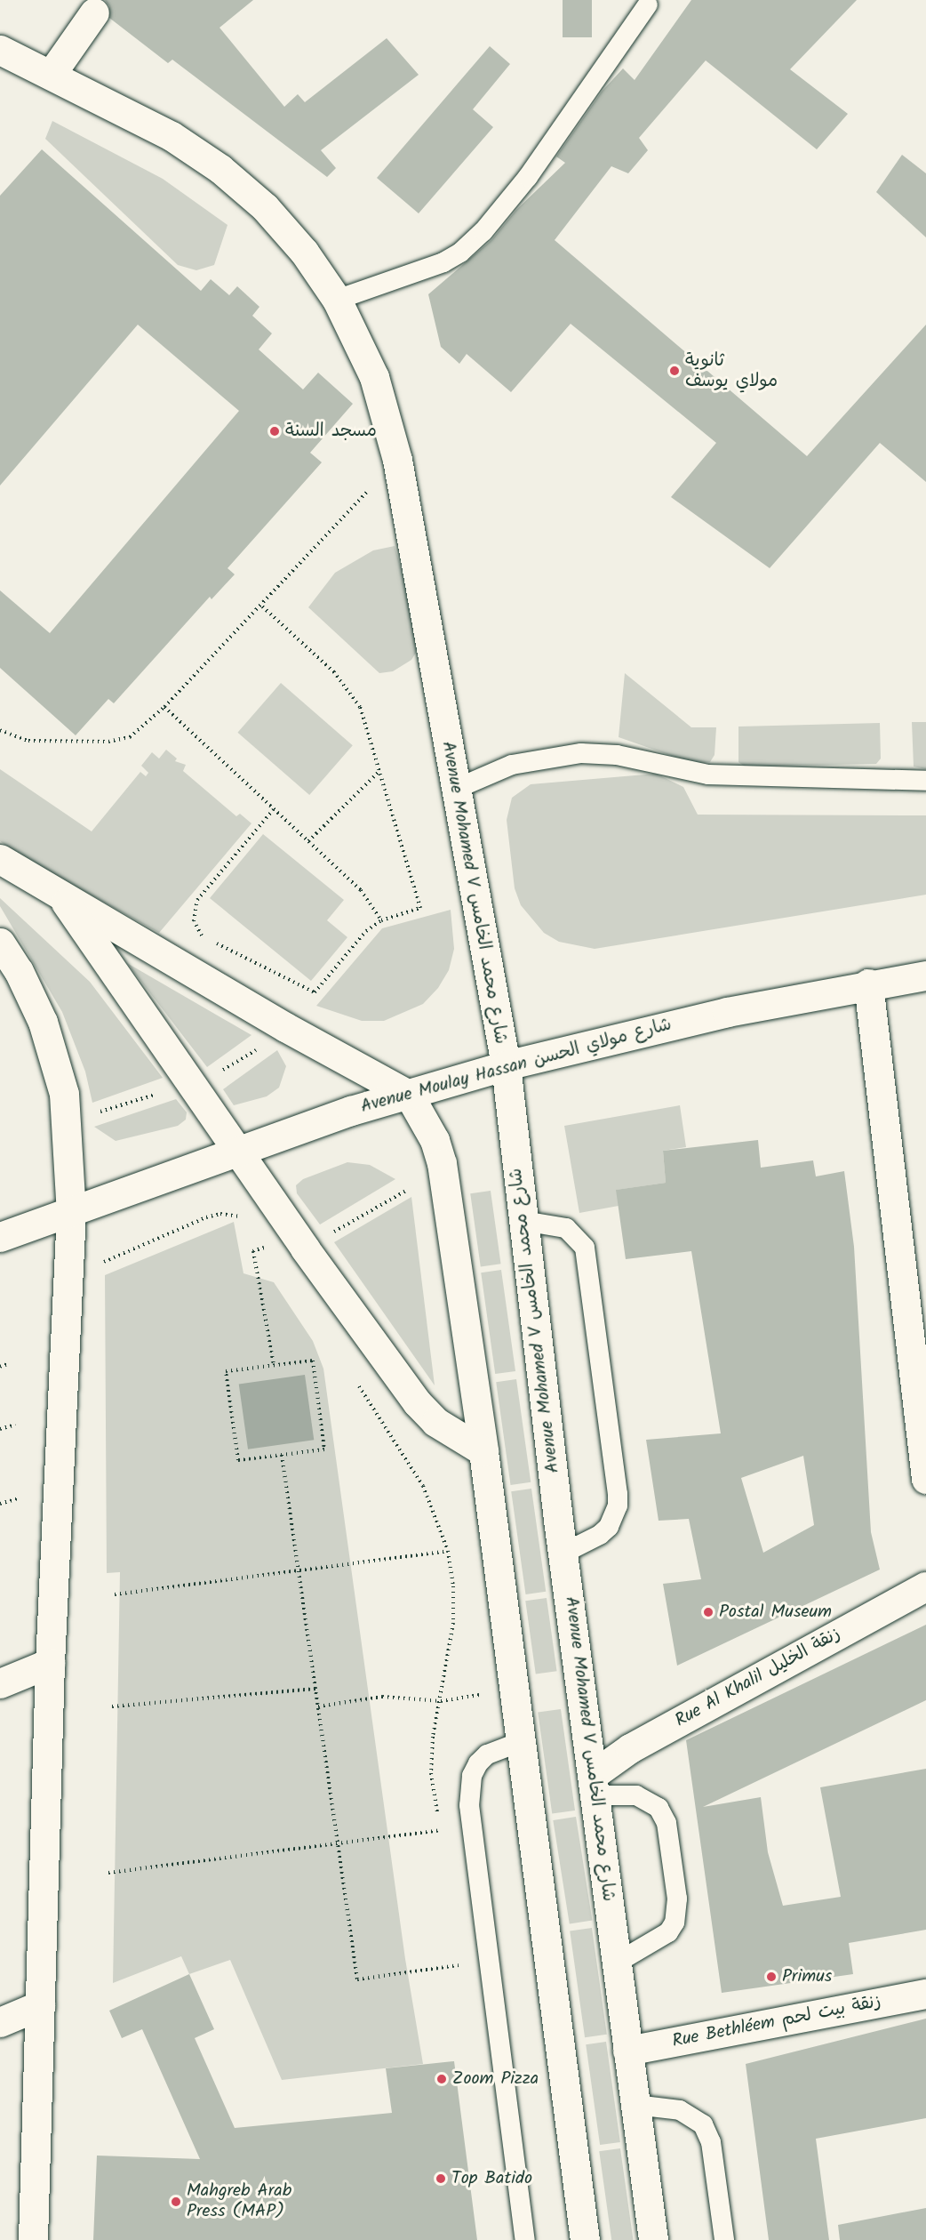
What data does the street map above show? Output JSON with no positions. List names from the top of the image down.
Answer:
{
  "streets": {
    "main road": [
      "Avenue Mohamed V شارع محمد الخامس",
      "Avenue Moulay Hassan شارع مولاي الحسن",
      "Rue Al Khalil زنقة الخليل",
      "Rue Bethléem زنقة بيت لحم"
    ]
  },
  "crossings": [
    ["Avenue Mohamed V شارع محمد الخامس", "Avenue Moulay Hassan شارع مولاي الحسن"],
    ["Avenue Mohamed V شارع محمد الخامس", "Rue Al Khalil زنقة الخليل"],
    ["Avenue Mohamed V شارع محمد الخامس", "Rue Bethléem زنقة بيت لحم"]
  ],
  "places": [
    "ثانوية مولاي يوسف",
    "مسجد السنة",
    "Postal Museum",
    "Primus",
    "Zoom Pizza",
    "Top Batido",
    "Mahgreb Arab Press (MAP)"
  ]
}
